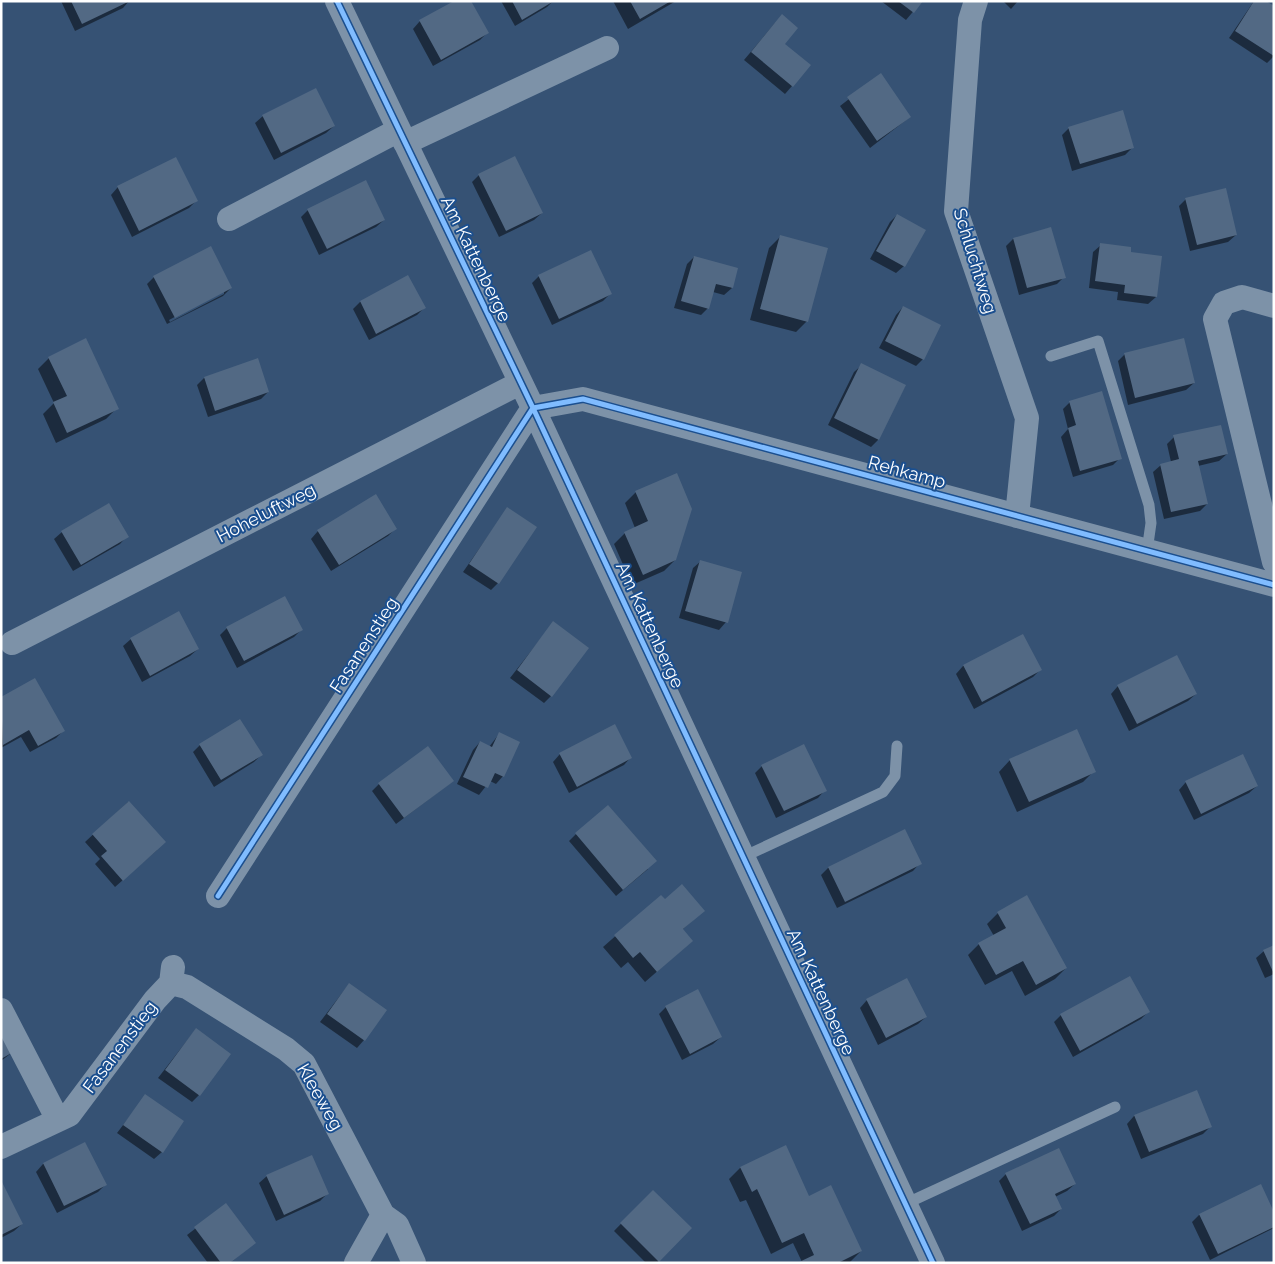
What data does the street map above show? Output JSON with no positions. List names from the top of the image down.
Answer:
{
  "streets": {
    "street": [
      "Am Kattenberge",
      "Schluchtweg",
      "Rehkamp",
      "Hoheluftweg",
      "Fasanenstieg",
      "Kleeweg"
    ]
  },
  "crossings": [
    ["Am Kattenberge", "Rehkamp"],
    ["Am Kattenberge", "Hoheluftweg"],
    ["Am Kattenberge", "Fasanenstieg"],
    ["Schluchtweg", "Rehkamp"],
    ["Rehkamp", "Fasanenstieg"],
    ["Fasanenstieg", "Kleeweg"]
  ]
}
